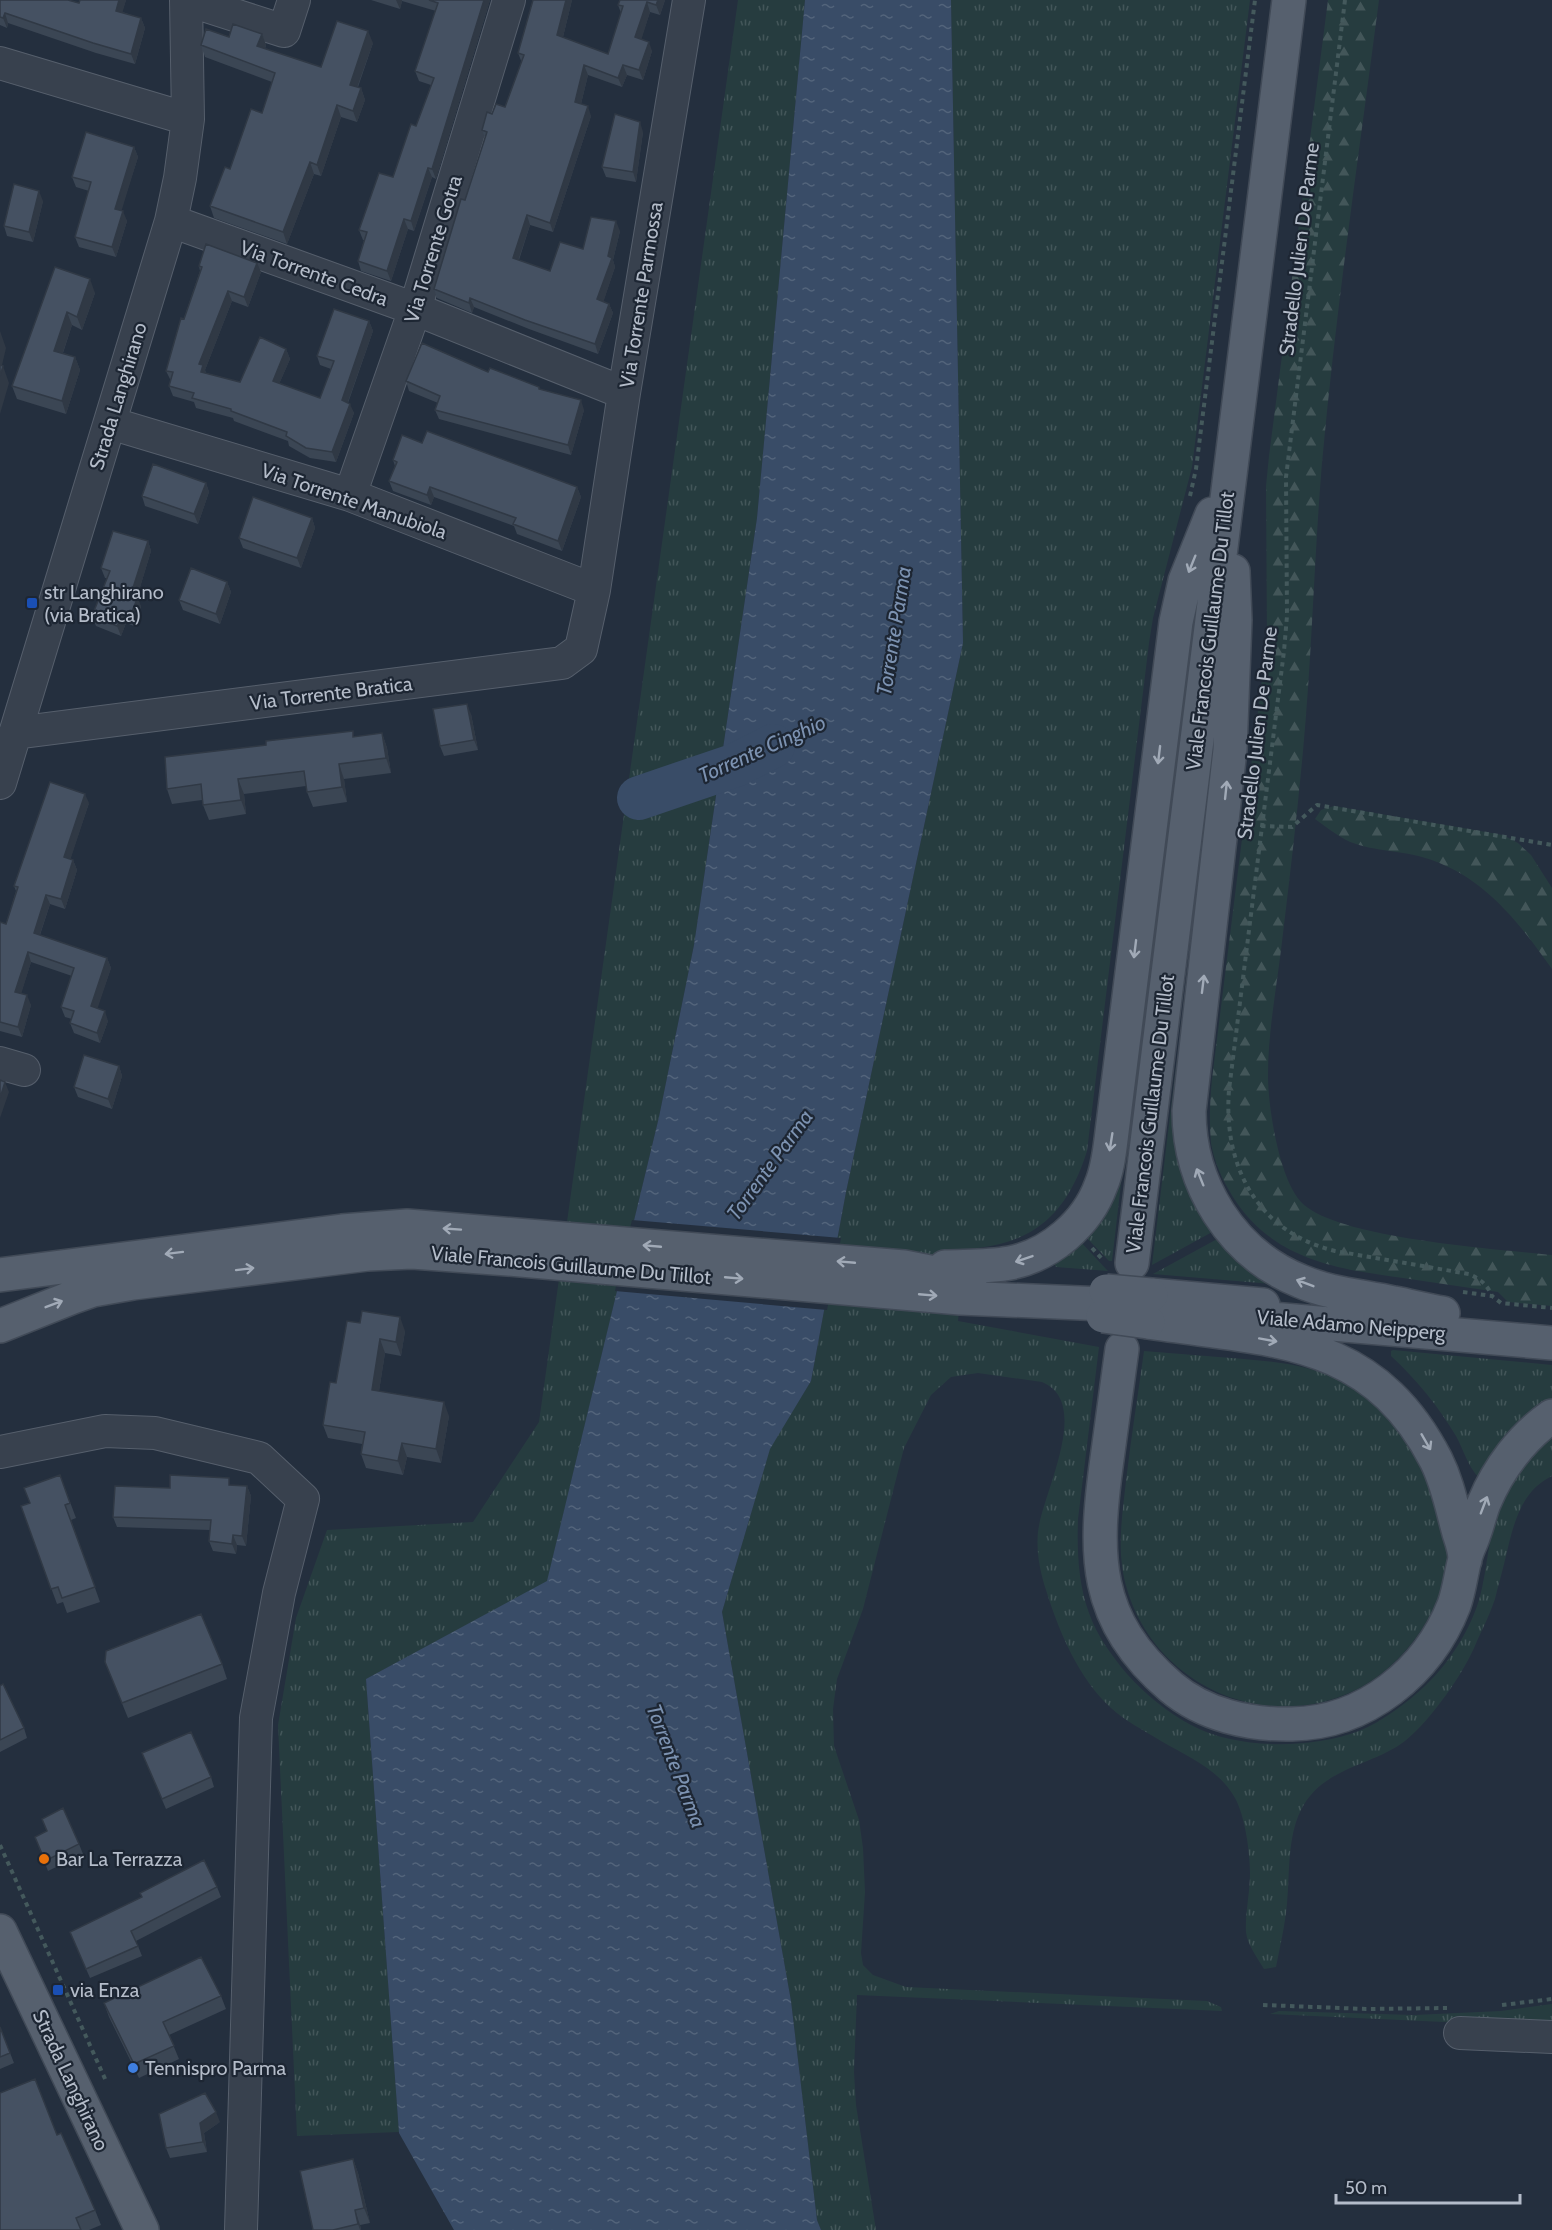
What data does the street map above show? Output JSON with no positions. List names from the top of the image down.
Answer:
{
  "streets": {
    "main road": ["Strada Langhirano", "Viale Francois Guillaume Du Tillot", "Viale Adamo Neipperg"],
    "street": [
      "Via Torrente Gotra",
      "Via Torrente Cedra",
      "Via Torrente Parmossa",
      "Via Torrente Manubiola",
      "Via Torrente Bratica"
    ],
    "path": ["Stradello Julien De Parme"]
  },
  "crossings": [
    ["Via Torrente Gotra", "Via Torrente Cedra"],
    ["Via Torrente Gotra", "Via Torrente Manubiola"],
    ["Via Torrente Cedra", "Via Torrente Parmossa"],
    ["Via Torrente Cedra", "Strada Langhirano"],
    ["Via Torrente Parmossa", "Via Torrente Manubiola"],
    ["Via Torrente Parmossa", "Via Torrente Bratica"],
    ["Strada Langhirano", "Via Torrente Manubiola"],
    ["Strada Langhirano", "Via Torrente Bratica"],
    ["Via Torrente Manubiola", "Via Torrente Bratica"],
    ["Viale Francois Guillaume Du Tillot", "Viale Adamo Neipperg"]
  ],
  "water": ["Torrente Parma", "Torrente Cinghio"],
  "places": {
    "transit": ["str Langhirano (via Bratica)", "via Enza"],
    "other": ["Bar La Terrazza", "Tennispro Parma"]
  },
  "scale_bar": "50 m"
}
